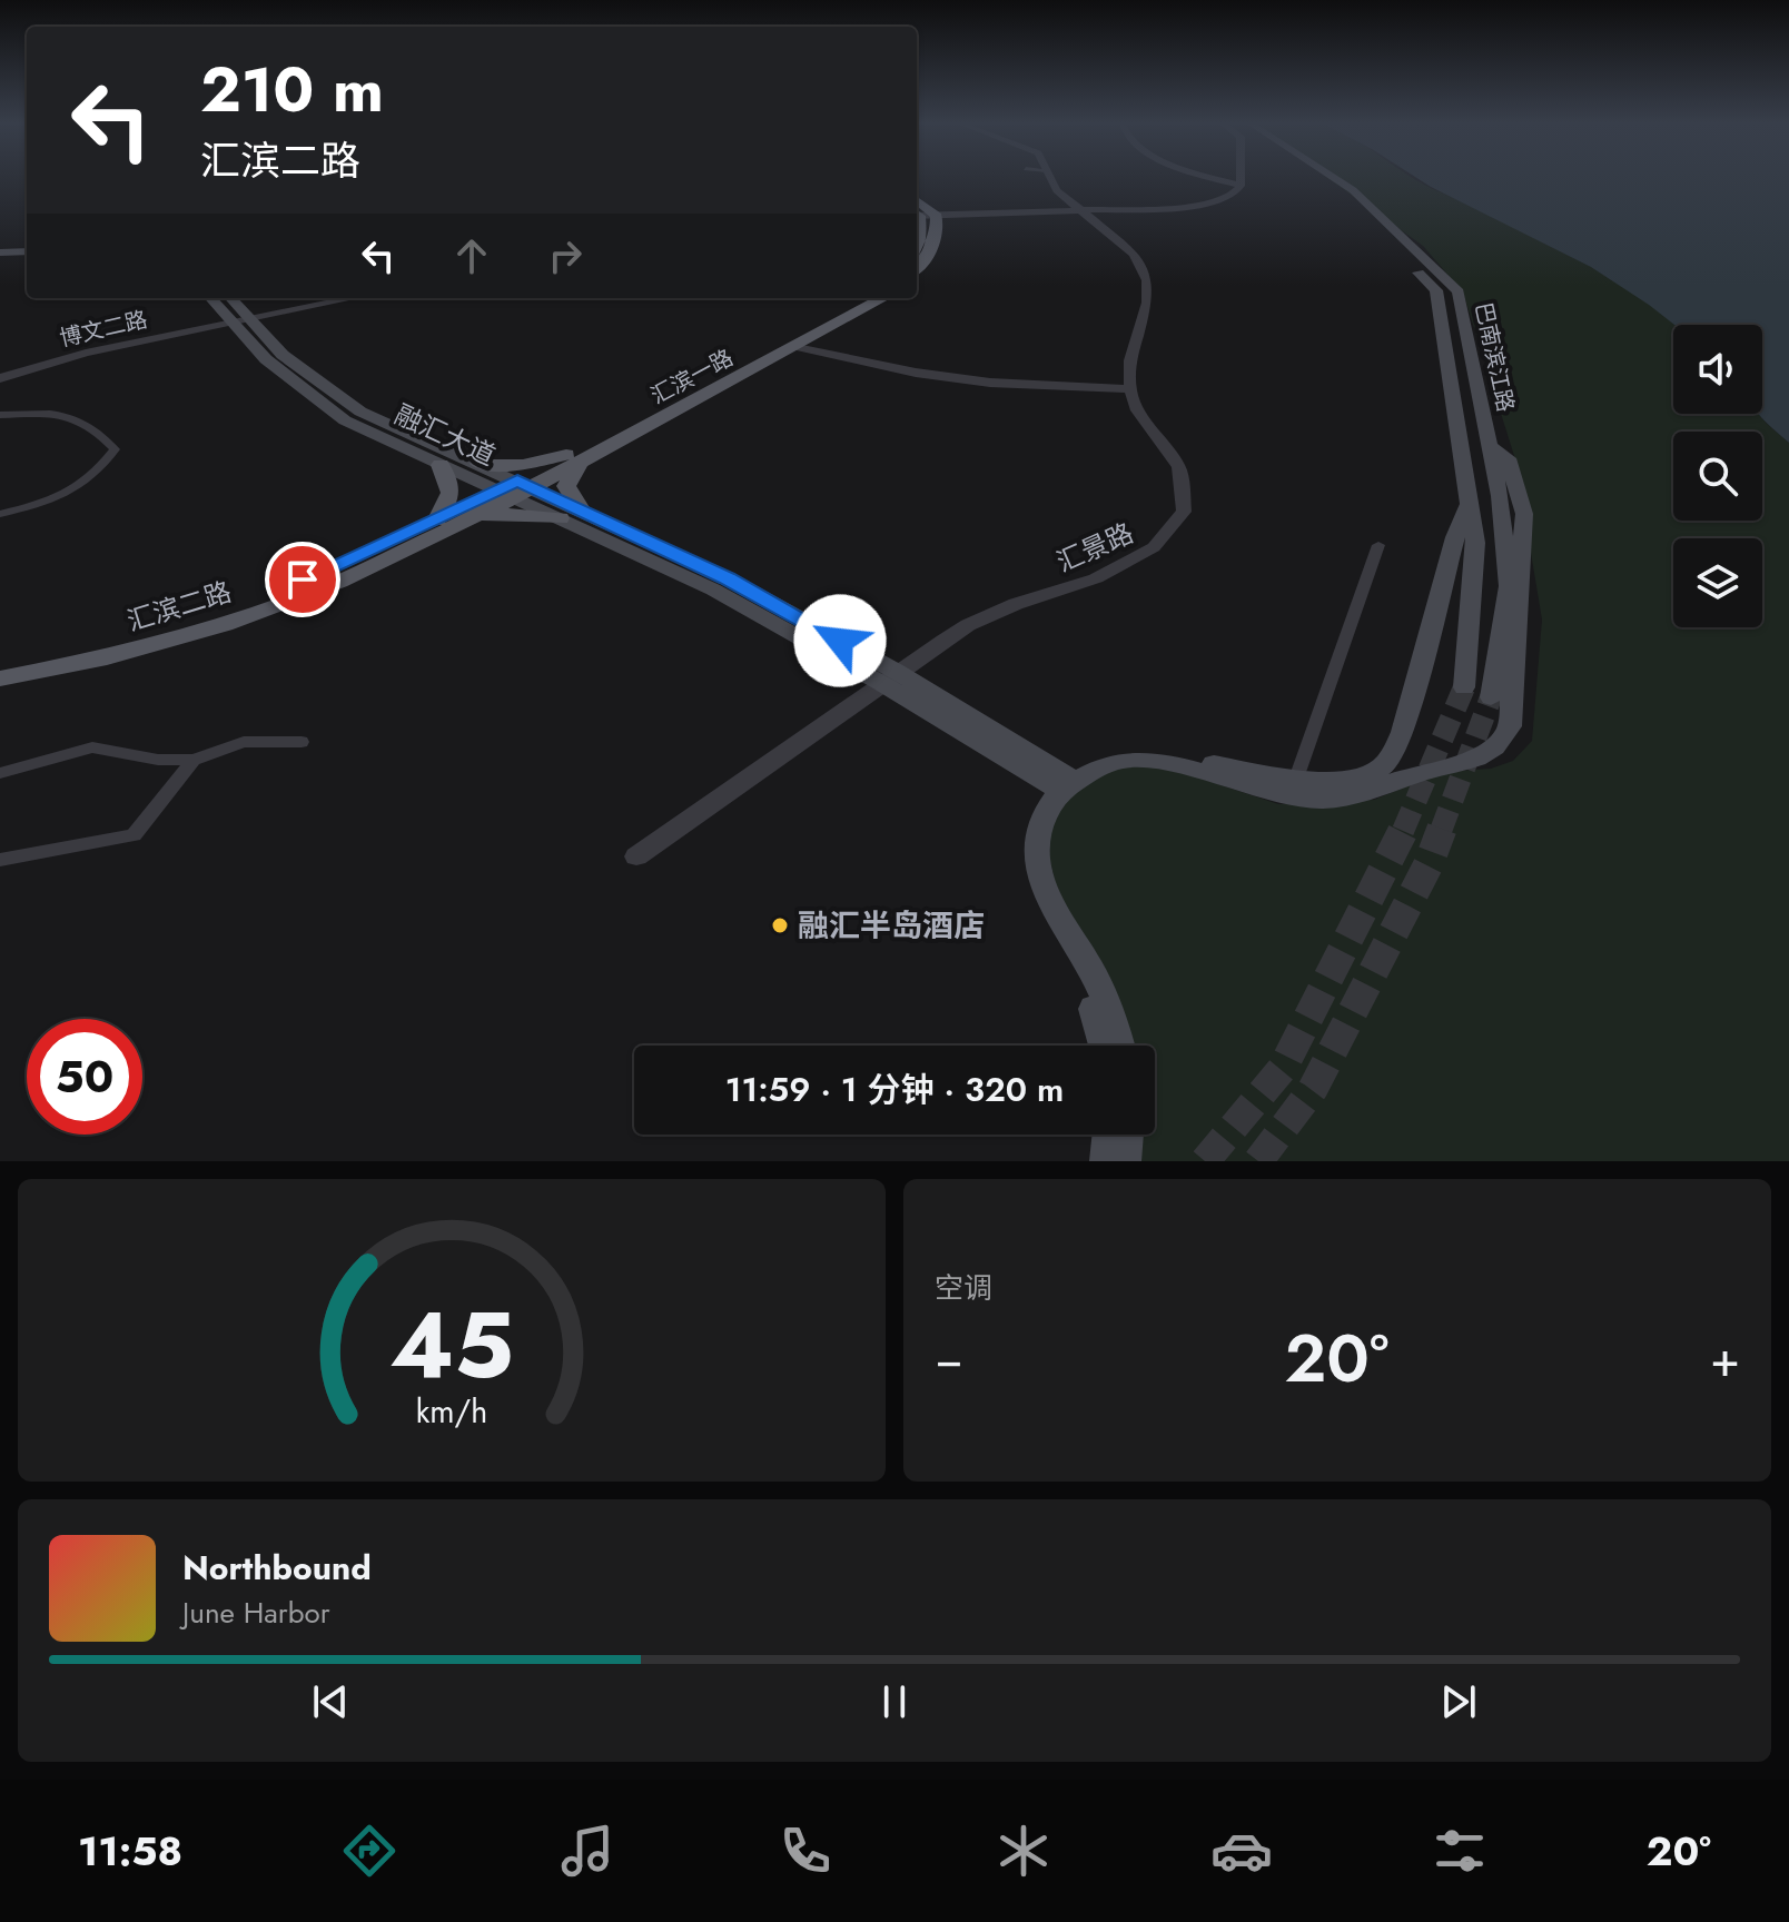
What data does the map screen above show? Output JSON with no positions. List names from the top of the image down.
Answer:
{
  "streets": {
    "main road": [
      "巴南滨江路",
      "汇滨一路",
      "融汇大道",
      "汇滨二路"
    ],
    "street": ["博文二路", "汇景路"]
  },
  "crossings": [
    ["博文二路", "融汇大道"],
    ["汇滨一路", "融汇大道"],
    ["汇滨一路", "汇滨二路"],
    ["融汇大道", "汇景路"],
    ["融汇大道", "汇滨二路"]
  ],
  "places": ["融汇半岛酒店"],
  "page": {
    "turn": ["210 m", "汇滨二路"],
    "limit": "50",
    "trip": "11:59 · 1 分钟 · 320 m",
    "tile": "空调",
    "heat": ["−", "20°", "+"],
    "song": ["Northbound", "June Harbor"],
    "tabs": ["11:58", "20°"],
    "gauge": ["45", "km/h"]
  }
}
